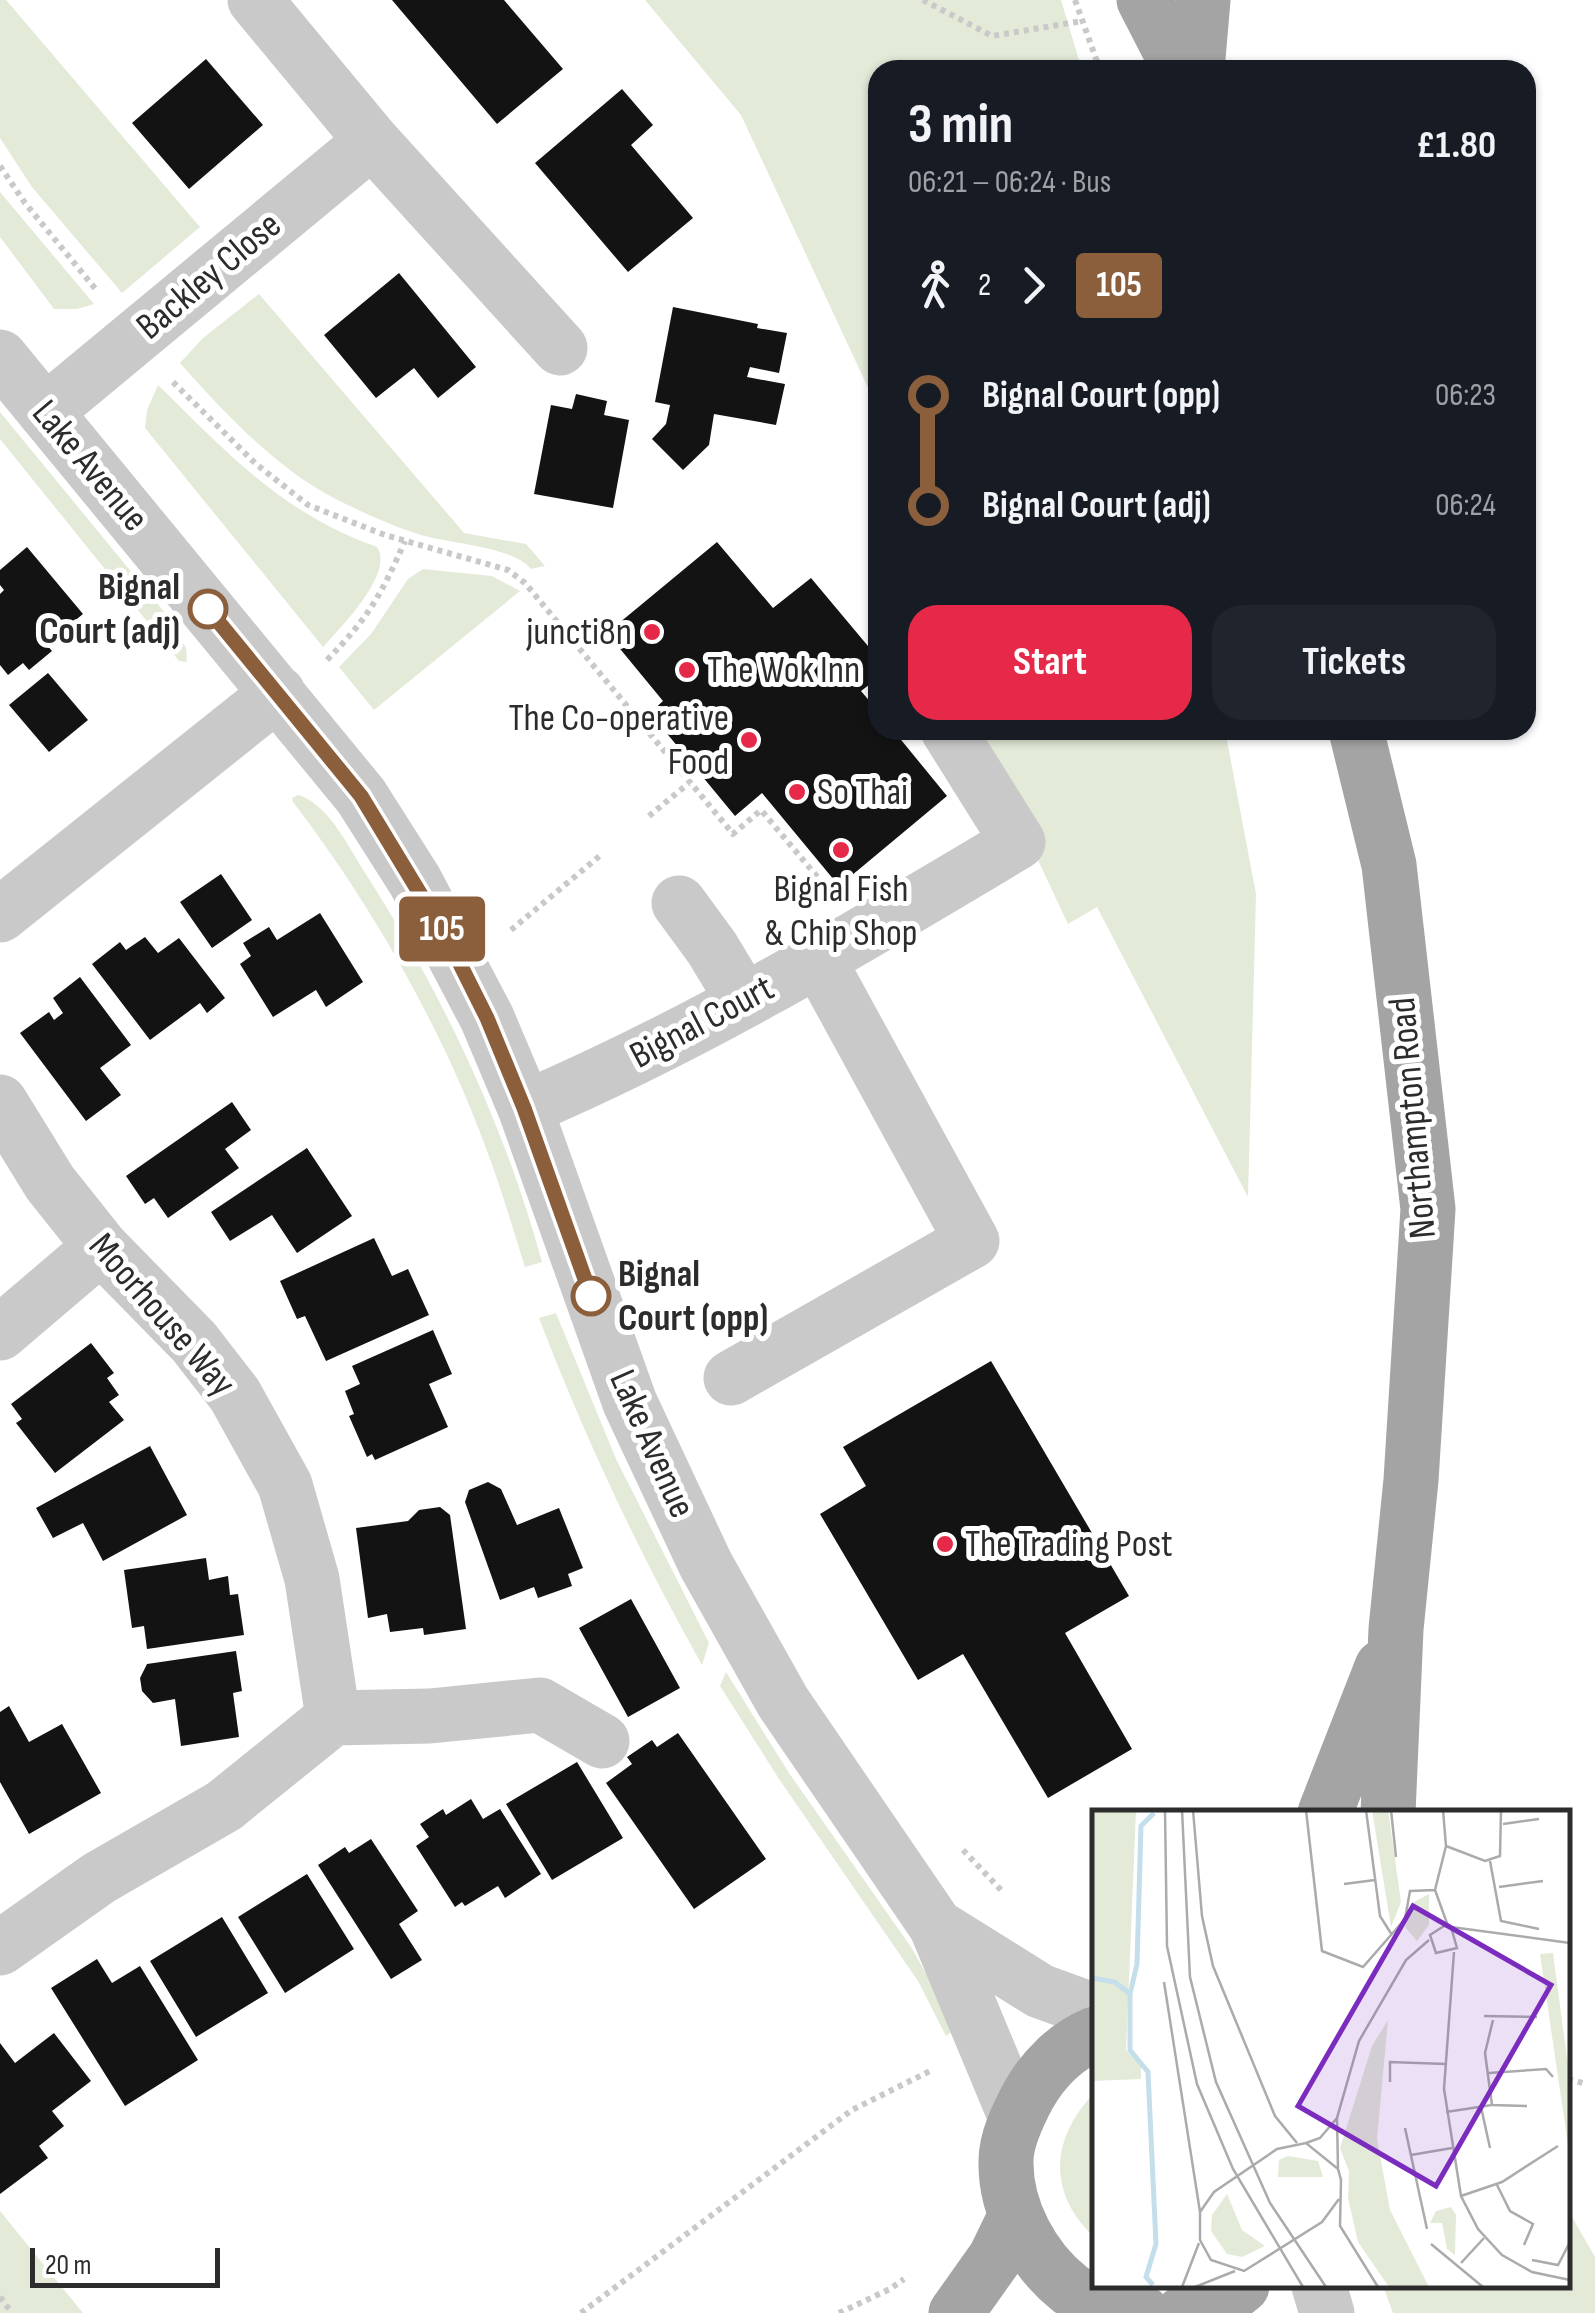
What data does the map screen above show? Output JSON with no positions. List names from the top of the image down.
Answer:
{
  "streets": {
    "main road": ["Northampton Road"],
    "street": [
      "Backley Close",
      "Lake Avenue",
      "Bignal Court",
      "Moorhouse Way"
    ]
  },
  "crossings": [
    ["Backley Close", "Lake Avenue"],
    ["Lake Avenue", "Bignal Court"]
  ],
  "places": [
    "Bignal Court (adj)",
    "juncti8n",
    "The Wok Inn",
    "The Co-operative Food",
    "So Thai",
    "Bignal Fish & Chip Shop",
    "Bignal Court (opp)",
    "The Trading Post"
  ],
  "lines": ["bus line 105"],
  "scale_bar": "20 m",
  "page": {
    "on_map": "105",
    "heading": ["3 min", "06:21 – 06:24 · Bus", "£1.80"],
    "legs": ["2", "105"],
    "list": [
      {
        "name": "Bignal Court (opp)",
        "value": "06:23"
      },
      {
        "name": "Bignal Court (adj)",
        "value": "06:24"
      }
    ],
    "buttons": ["Start", "Tickets"],
    "scale": "20 m"
  }
}
